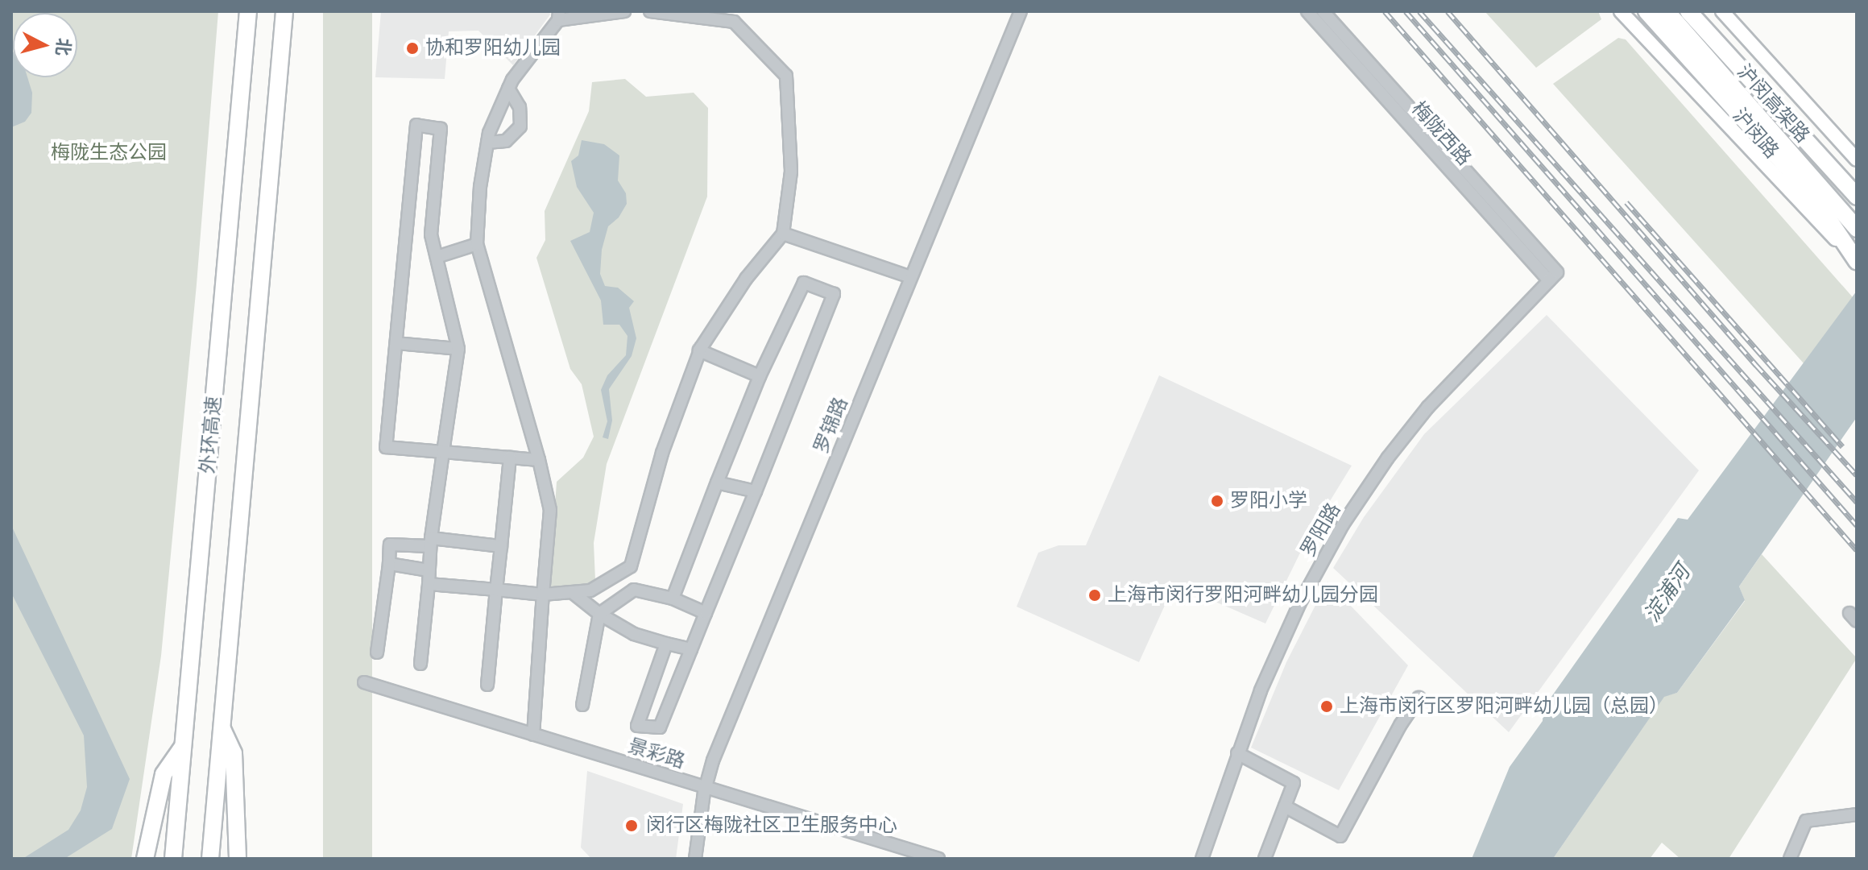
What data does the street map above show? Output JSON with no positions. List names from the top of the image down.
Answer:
{
  "streets": {
    "highway": ["沪闵高架路", "沪闵路", "外环高速"],
    "street": [
      "梅陇西路",
      "罗锦路",
      "罗阳路",
      "景彩路"
    ]
  },
  "crossings": [
    ["梅陇西路", "罗阳路"],
    ["罗锦路", "景彩路"]
  ],
  "water": ["淀浦河"],
  "parks": ["梅陇生态公园"],
  "places": [
    "协和罗阳幼儿园",
    "罗阳小学",
    "上海市闵行罗阳河畔幼儿园分园",
    "上海市闵行区罗阳河畔幼儿园（总园）",
    "闵行区梅陇社区卫生服务中心"
  ],
  "north": "right"
}
